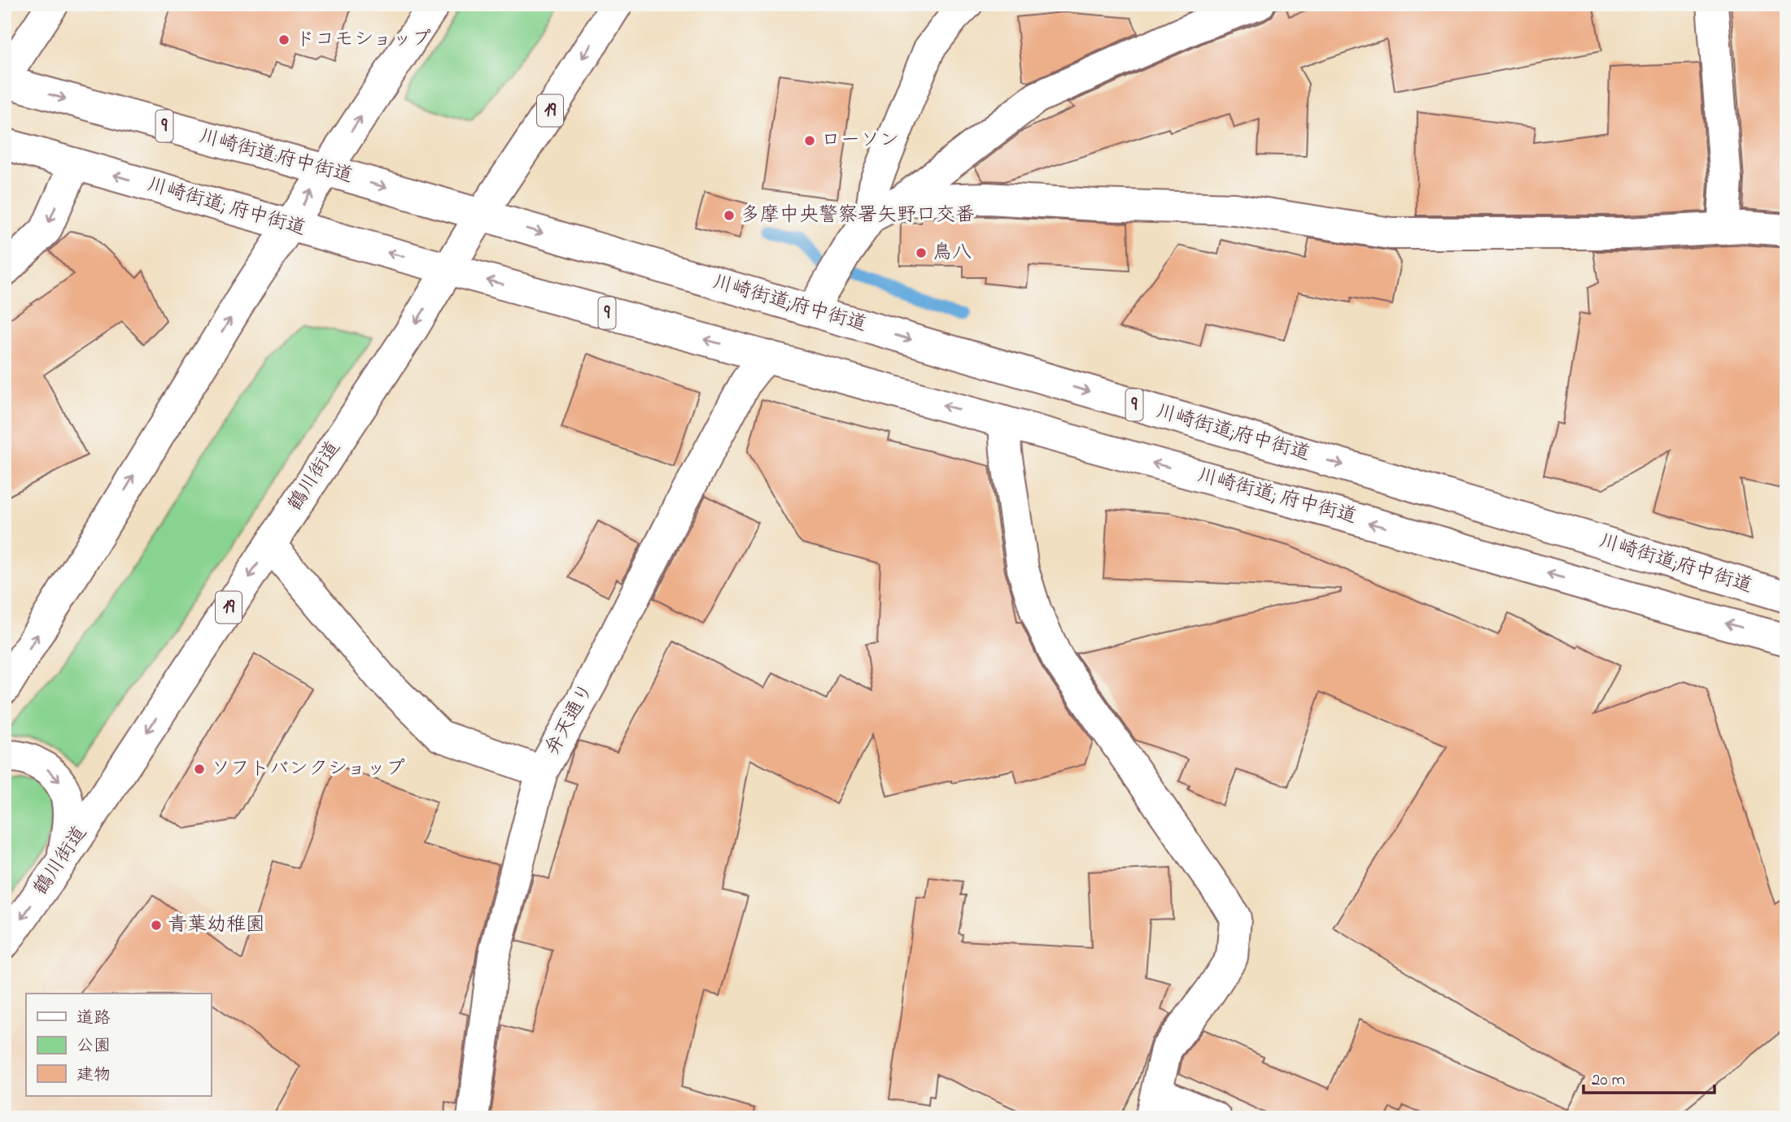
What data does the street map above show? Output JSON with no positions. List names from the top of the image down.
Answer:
{
  "streets": {
    "main road": [
      "19",
      "9",
      "川崎街道:府中街道",
      "川崎街道; 府中街道",
      "川崎街道;府中街道",
      "鶴川街道",
      "弁天通り"
    ]
  },
  "crossings": [
    ["9", "川崎街道; 府中街道"],
    ["9", "鶴川街道"],
    ["9", "弁天通り"],
    ["川崎街道:府中街道", "川崎街道;府中街道"],
    ["川崎街道:府中街道", "鶴川街道"],
    ["川崎街道; 府中街道", "鶴川街道"],
    ["川崎街道; 府中街道", "弁天通り"],
    ["川崎街道;府中街道", "鶴川街道"]
  ],
  "one_way": ["川崎街道:府中街道"],
  "places": [
    "ドコモショップ",
    "ローソン",
    "多摩中央警察署矢野口交番",
    "鳥八",
    "ソフトバンクショップ",
    "青葉幼稚園"
  ],
  "legend": ["道路", "公園", "建物"],
  "scale_bar": "20 m"
}
